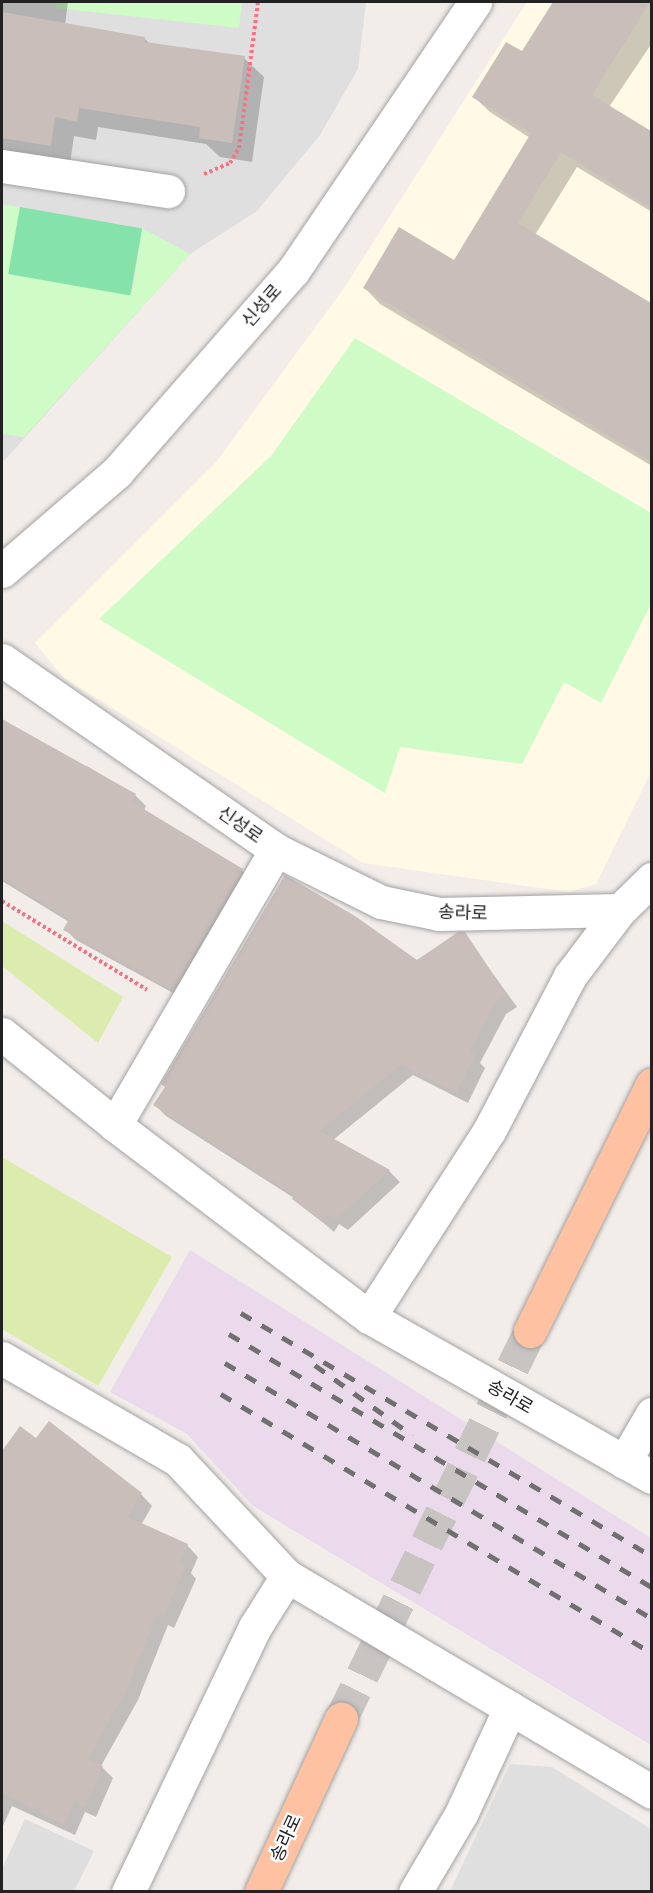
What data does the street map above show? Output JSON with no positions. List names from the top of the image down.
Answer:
{
  "streets": {
    "main road": ["송라로"],
    "street": ["신성로"]
  },
  "crossings": [
    ["신성로", "송라로"]
  ]
}
